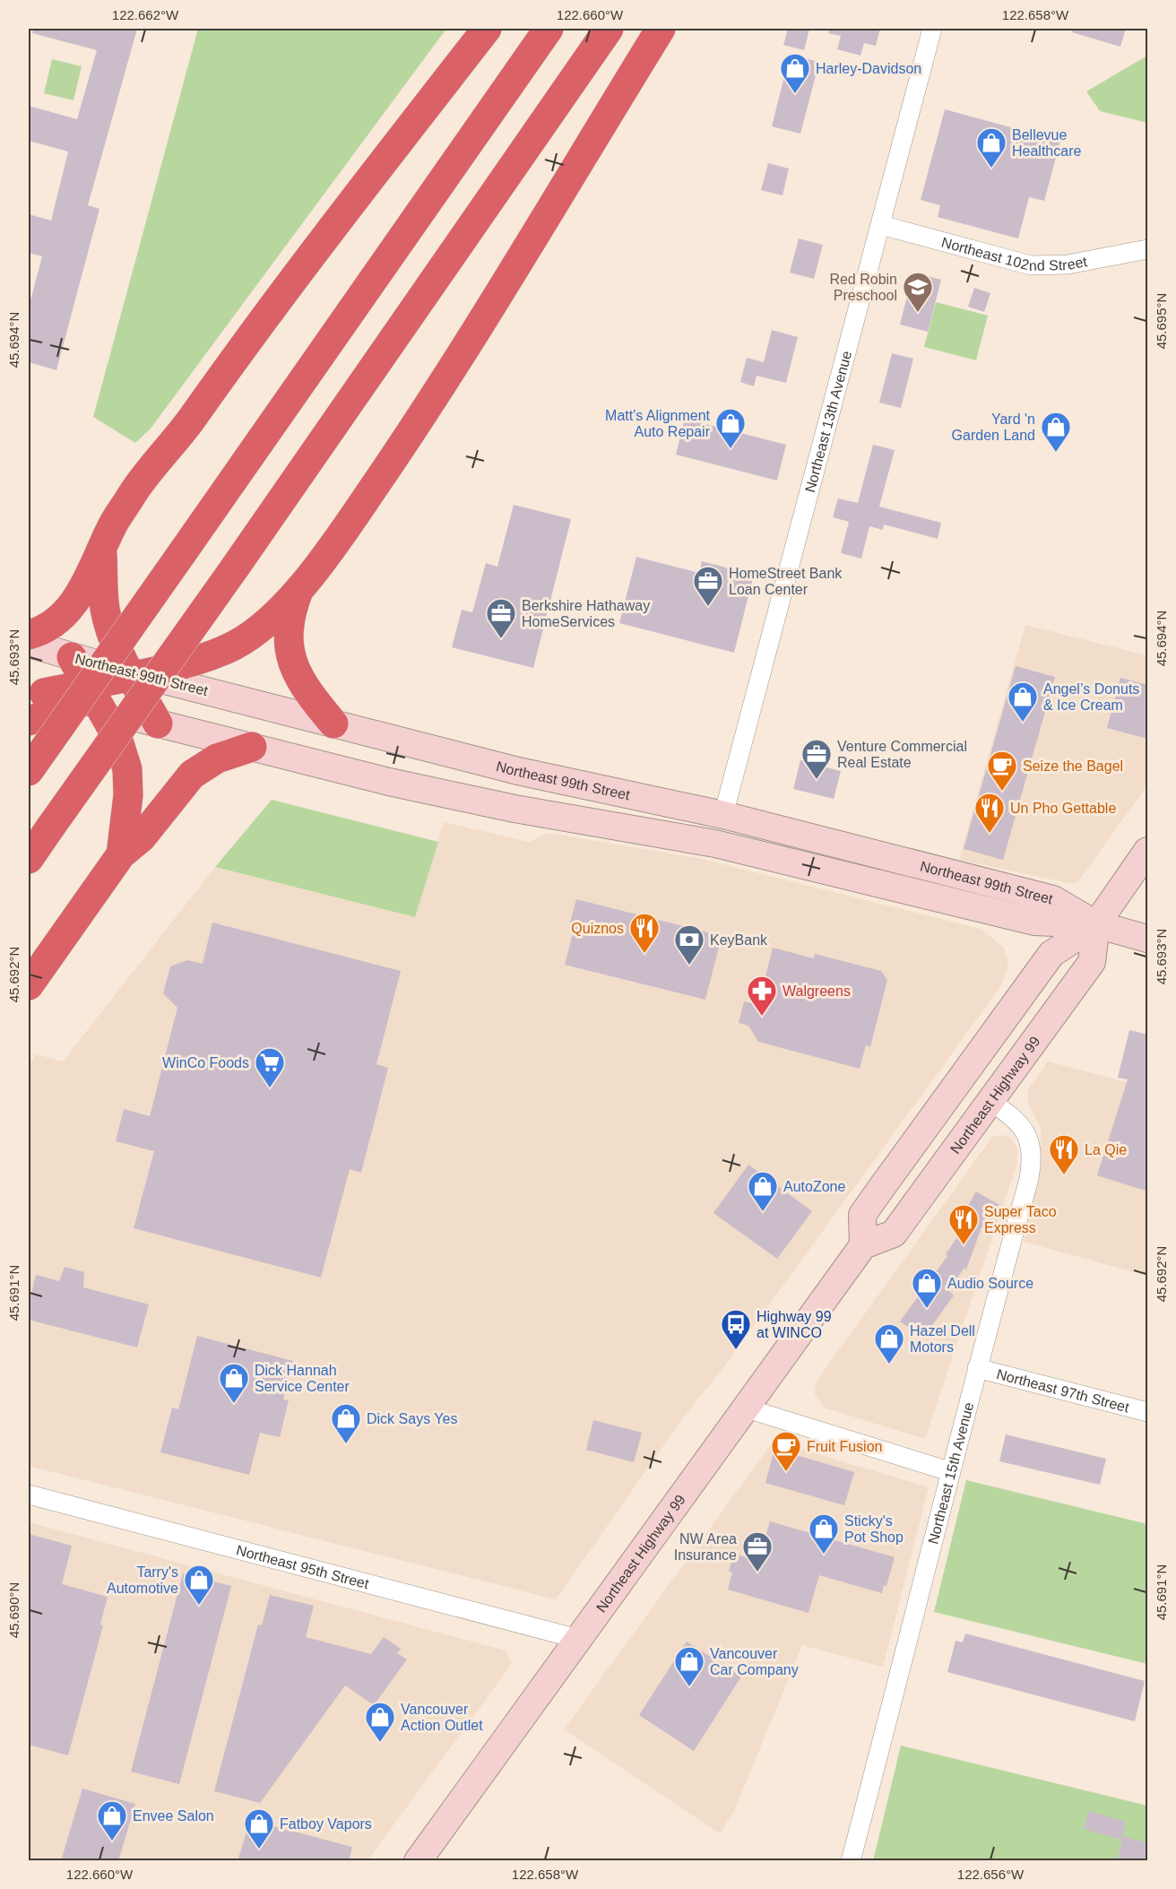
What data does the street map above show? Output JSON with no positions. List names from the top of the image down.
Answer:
{
  "streets": {
    "main road": ["Northeast 99th Street", "Northeast Highway 99"],
    "street": [
      "Northeast 102nd Street",
      "Northeast 13th Avenue",
      "Northeast 97th Street",
      "Northeast 15th Avenue",
      "Northeast 95th Street"
    ]
  },
  "crossings": [
    ["Northeast 102nd Street", "Northeast 13th Avenue"],
    ["Northeast 13th Avenue", "Northeast 99th Street"],
    ["Northeast 99th Street", "Northeast Highway 99"],
    ["Northeast Highway 99", "Northeast 15th Avenue"],
    ["Northeast Highway 99", "Northeast 95th Street"],
    ["Northeast 97th Street", "Northeast 15th Avenue"]
  ],
  "places": {
    "shop": [
      "Harley-Davidson",
      "Bellevue Healthcare",
      "Matt's Alignment Auto Repair",
      "Yard 'n Garden Land",
      "Angel’s Donuts & Ice Cream",
      "AutoZone",
      "Audio Source",
      "Hazel Dell Motors",
      "Dick Hannah Service Center",
      "Dick Says Yes",
      "Sticky's Pot Shop",
      "Tarry's Automotive",
      "Vancouver Car Company",
      "Vancouver Action Outlet",
      "Envee Salon",
      "Fatboy Vapors"
    ],
    "school or university": ["Red Robin Preschool"],
    "office": [
      "HomeStreet Bank Loan Center",
      "Berkshire Hathaway HomeServices",
      "Venture Commercial Real Estate",
      "NW Area Insurance"
    ],
    "cafe": ["Seize the Bagel", "Fruit Fusion"],
    "restaurant": [
      "Un Pho Gettable",
      "Quiznos",
      "La Qie",
      "Super Taco Express"
    ],
    "bank": ["KeyBank"],
    "pharmacy": ["Walgreens"],
    "supermarket": ["WinCo Foods"],
    "bus stop": ["Highway 99 at WINCO"]
  },
  "coordinates": [
    "122.662°W",
    "122.660°W",
    "122.658°W",
    "45.695°N",
    "45.694°N",
    "45.693°N",
    "45.692°N",
    "45.691°N",
    "45.690°N",
    "122.656°W"
  ]
}
